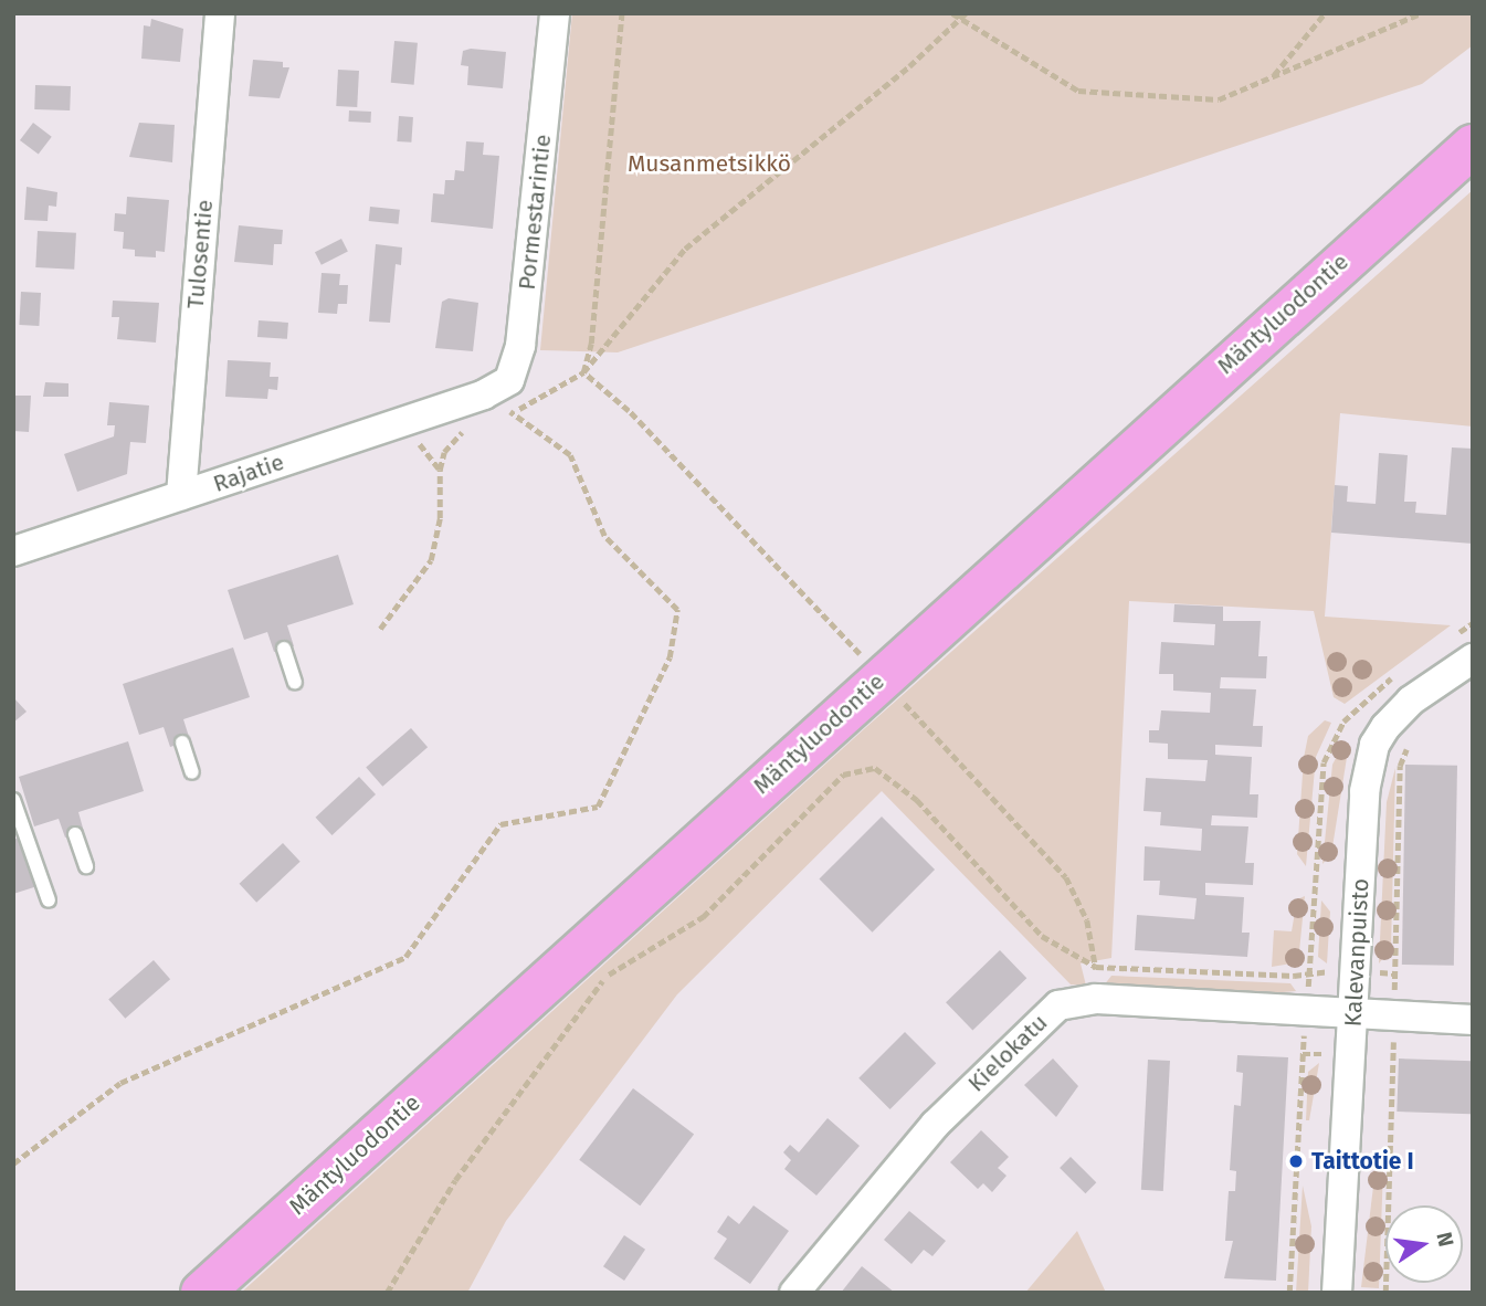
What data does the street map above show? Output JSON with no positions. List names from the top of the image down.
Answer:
{
  "streets": {
    "highway": ["Mäntyluodontie"],
    "street": [
      "Pormestarintie",
      "Tulosentie",
      "Rajatie",
      "Kalevanpuisto",
      "Kielokatu"
    ]
  },
  "crossings": [
    ["Pormestarintie", "Rajatie"],
    ["Tulosentie", "Rajatie"],
    ["Kalevanpuisto", "Kielokatu"]
  ],
  "parks": ["Musanmetsikkö"],
  "places": ["Taittotie I"],
  "north": "right"
}
